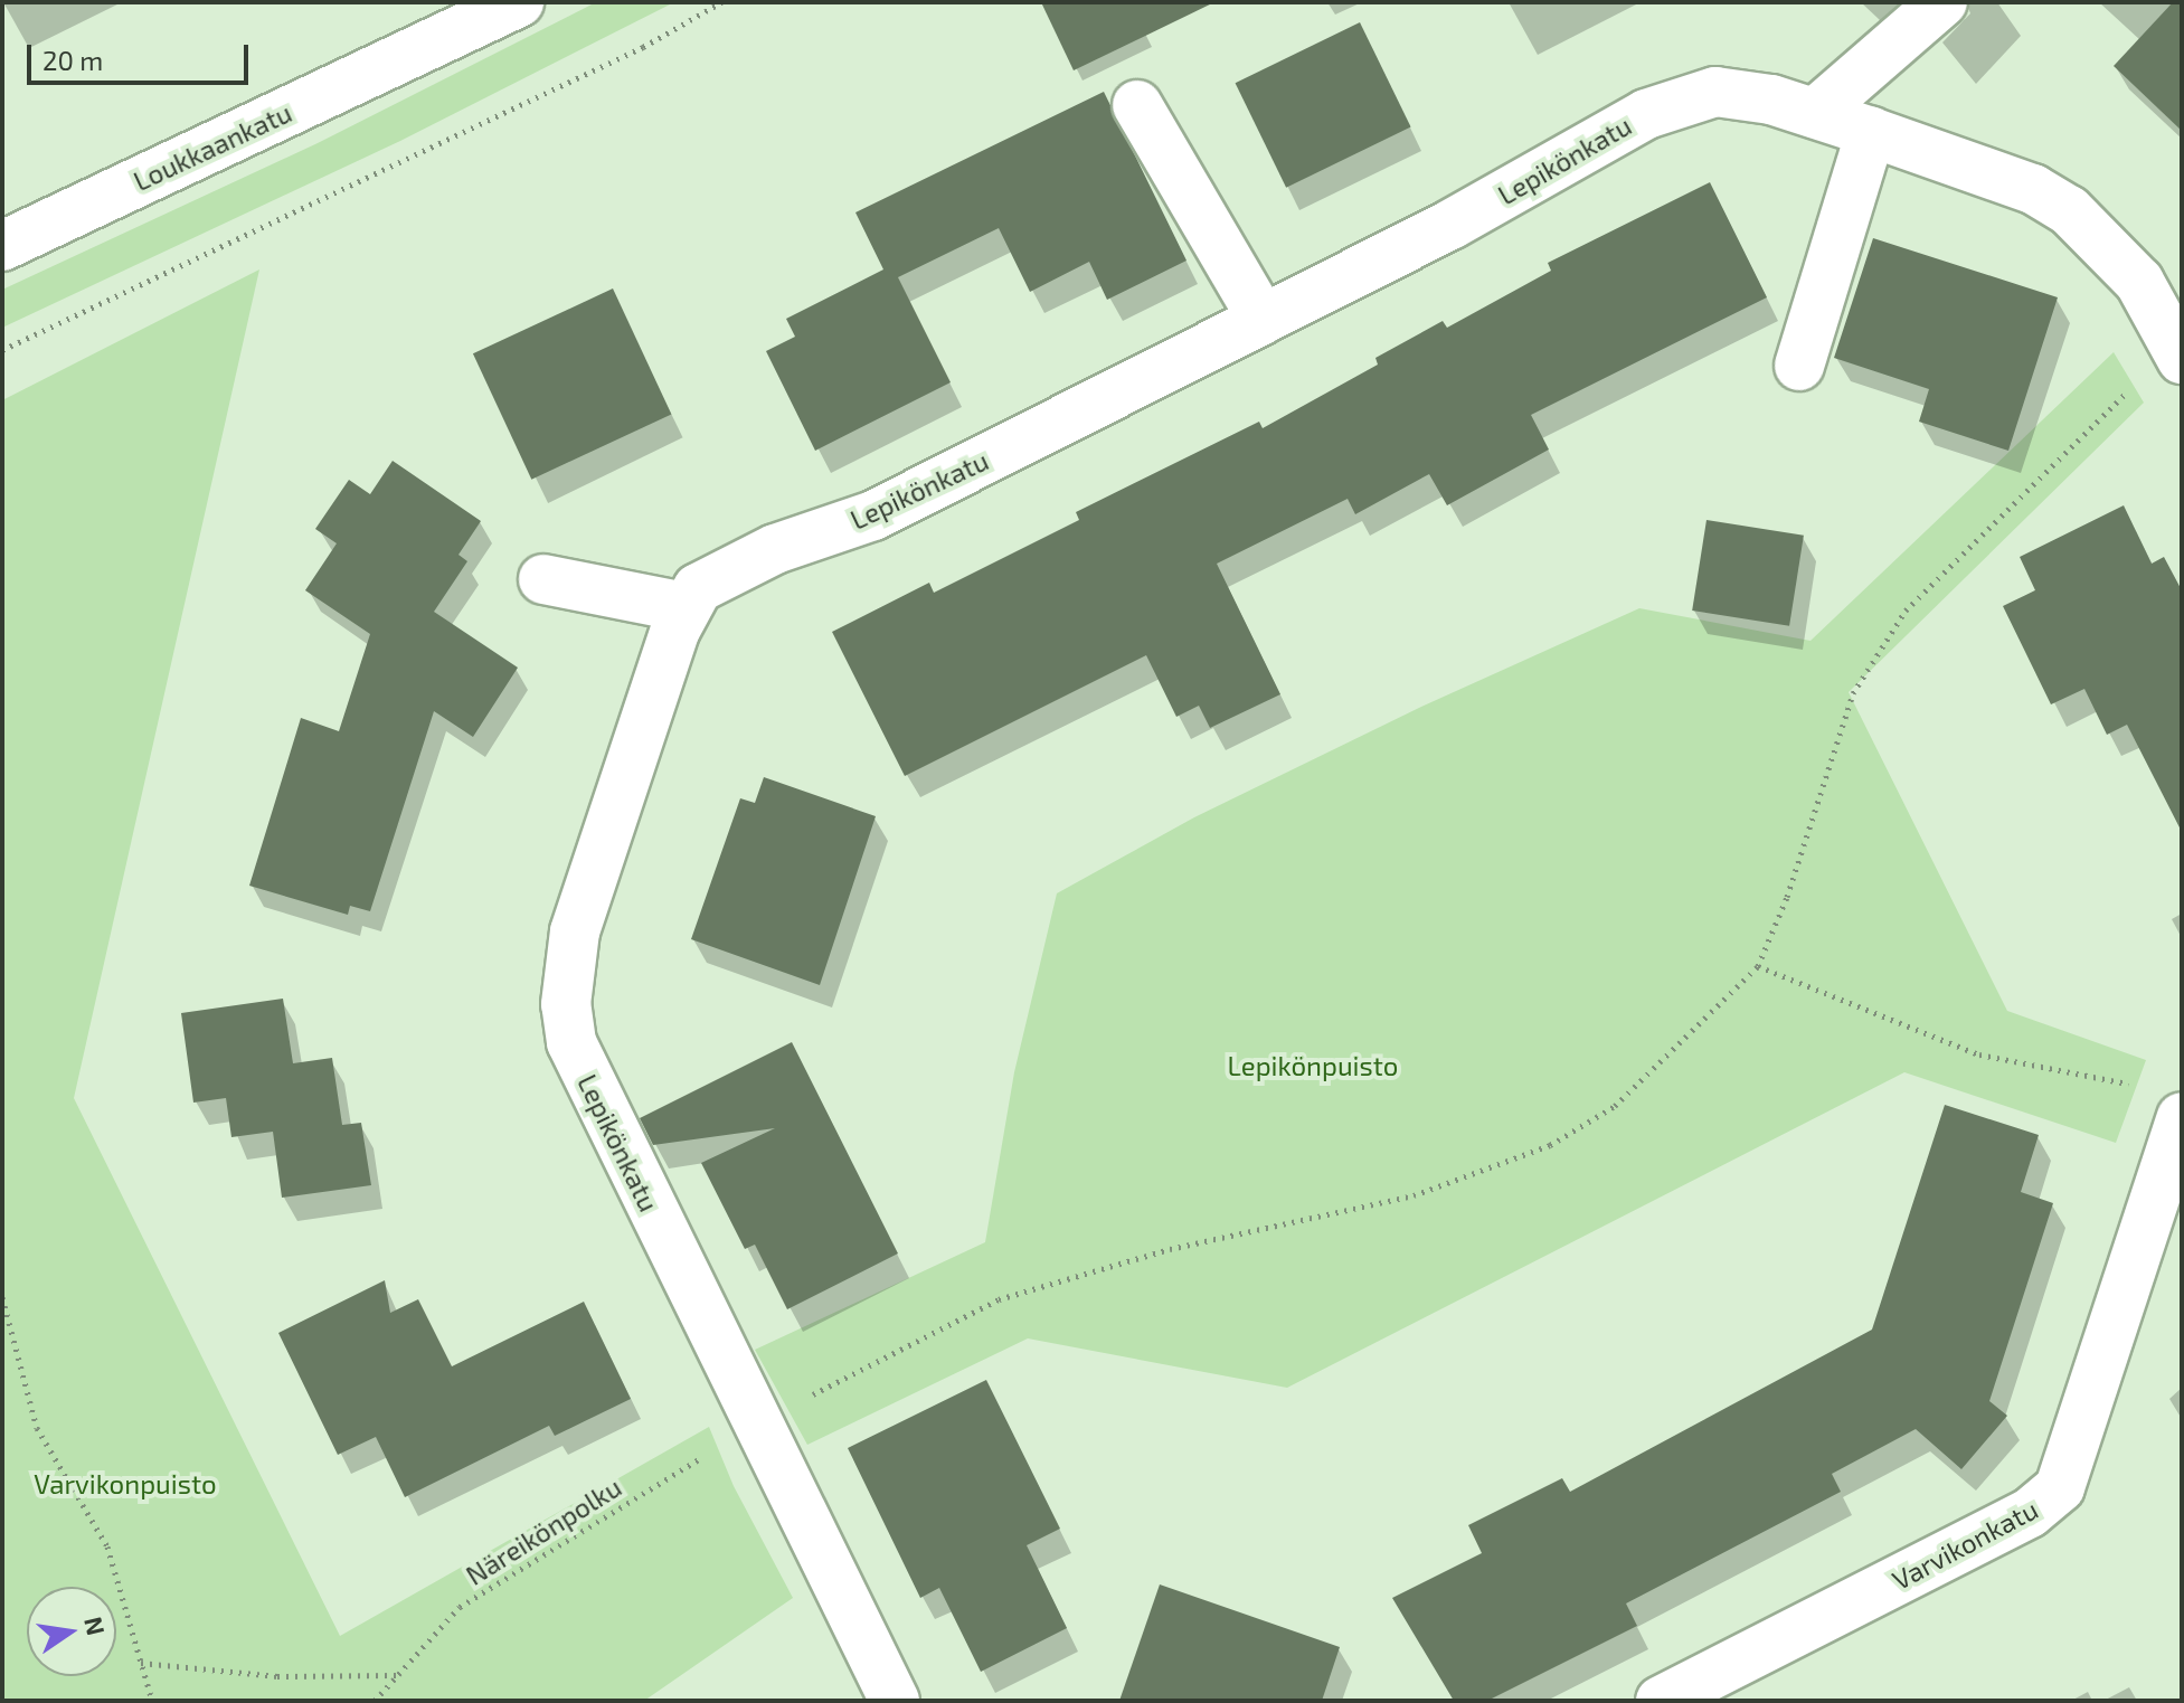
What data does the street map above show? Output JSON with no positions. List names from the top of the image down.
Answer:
{
  "streets": {
    "street": ["Loukkaankatu", "Lepikönkatu", "Varvikonkatu"],
    "path": ["Näreikönpolku"]
  },
  "crossings": [
    ["Lepikönkatu", "Näreikönpolku"]
  ],
  "parks": ["Lepikönpuisto", "Varvikonpuisto"],
  "scale_bar": "20 m",
  "north": "right"
}
